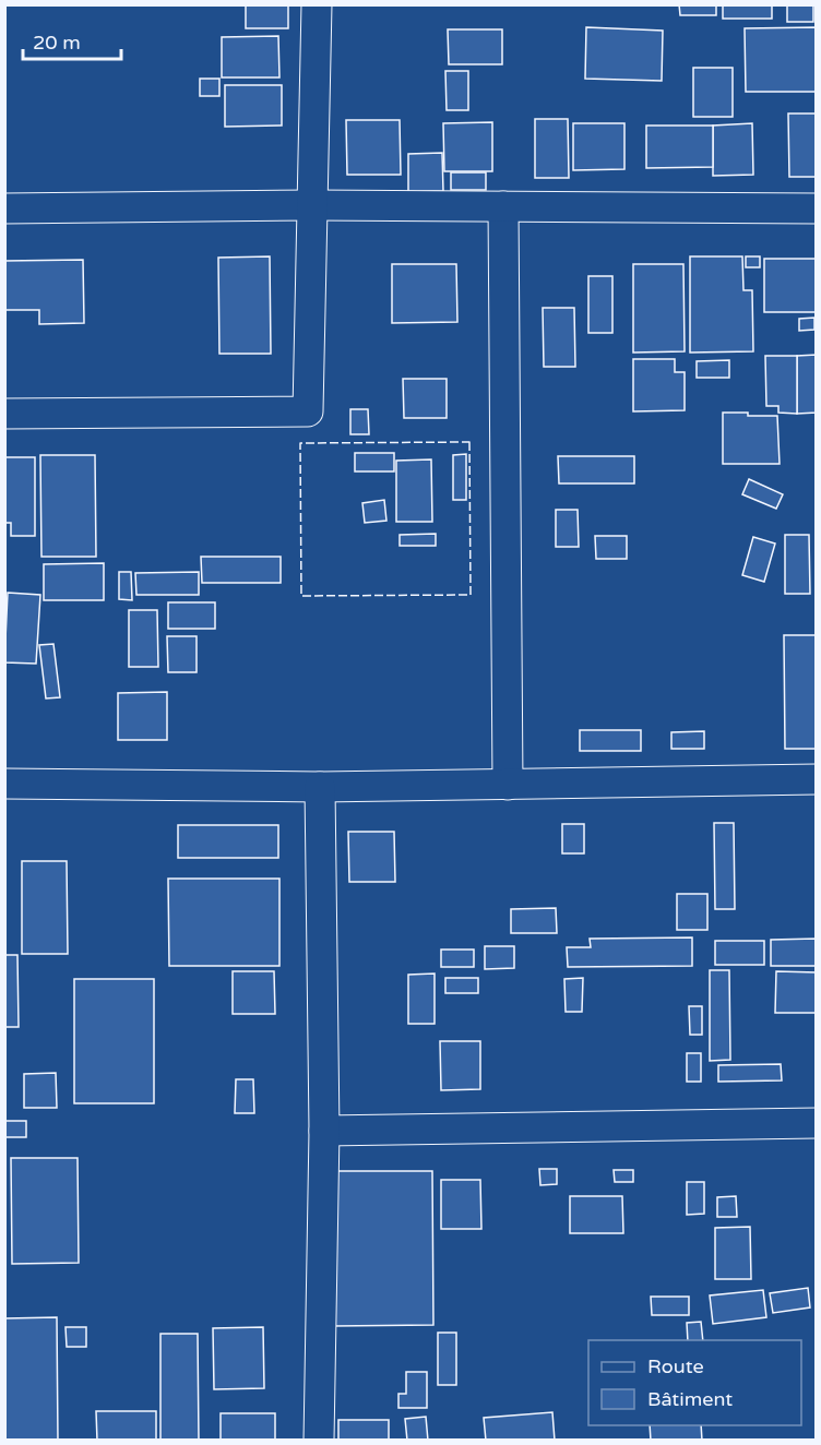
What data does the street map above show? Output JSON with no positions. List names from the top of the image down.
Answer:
{
  "legend": ["Route", "Bâtiment"],
  "scale_bar": "20 m"
}
